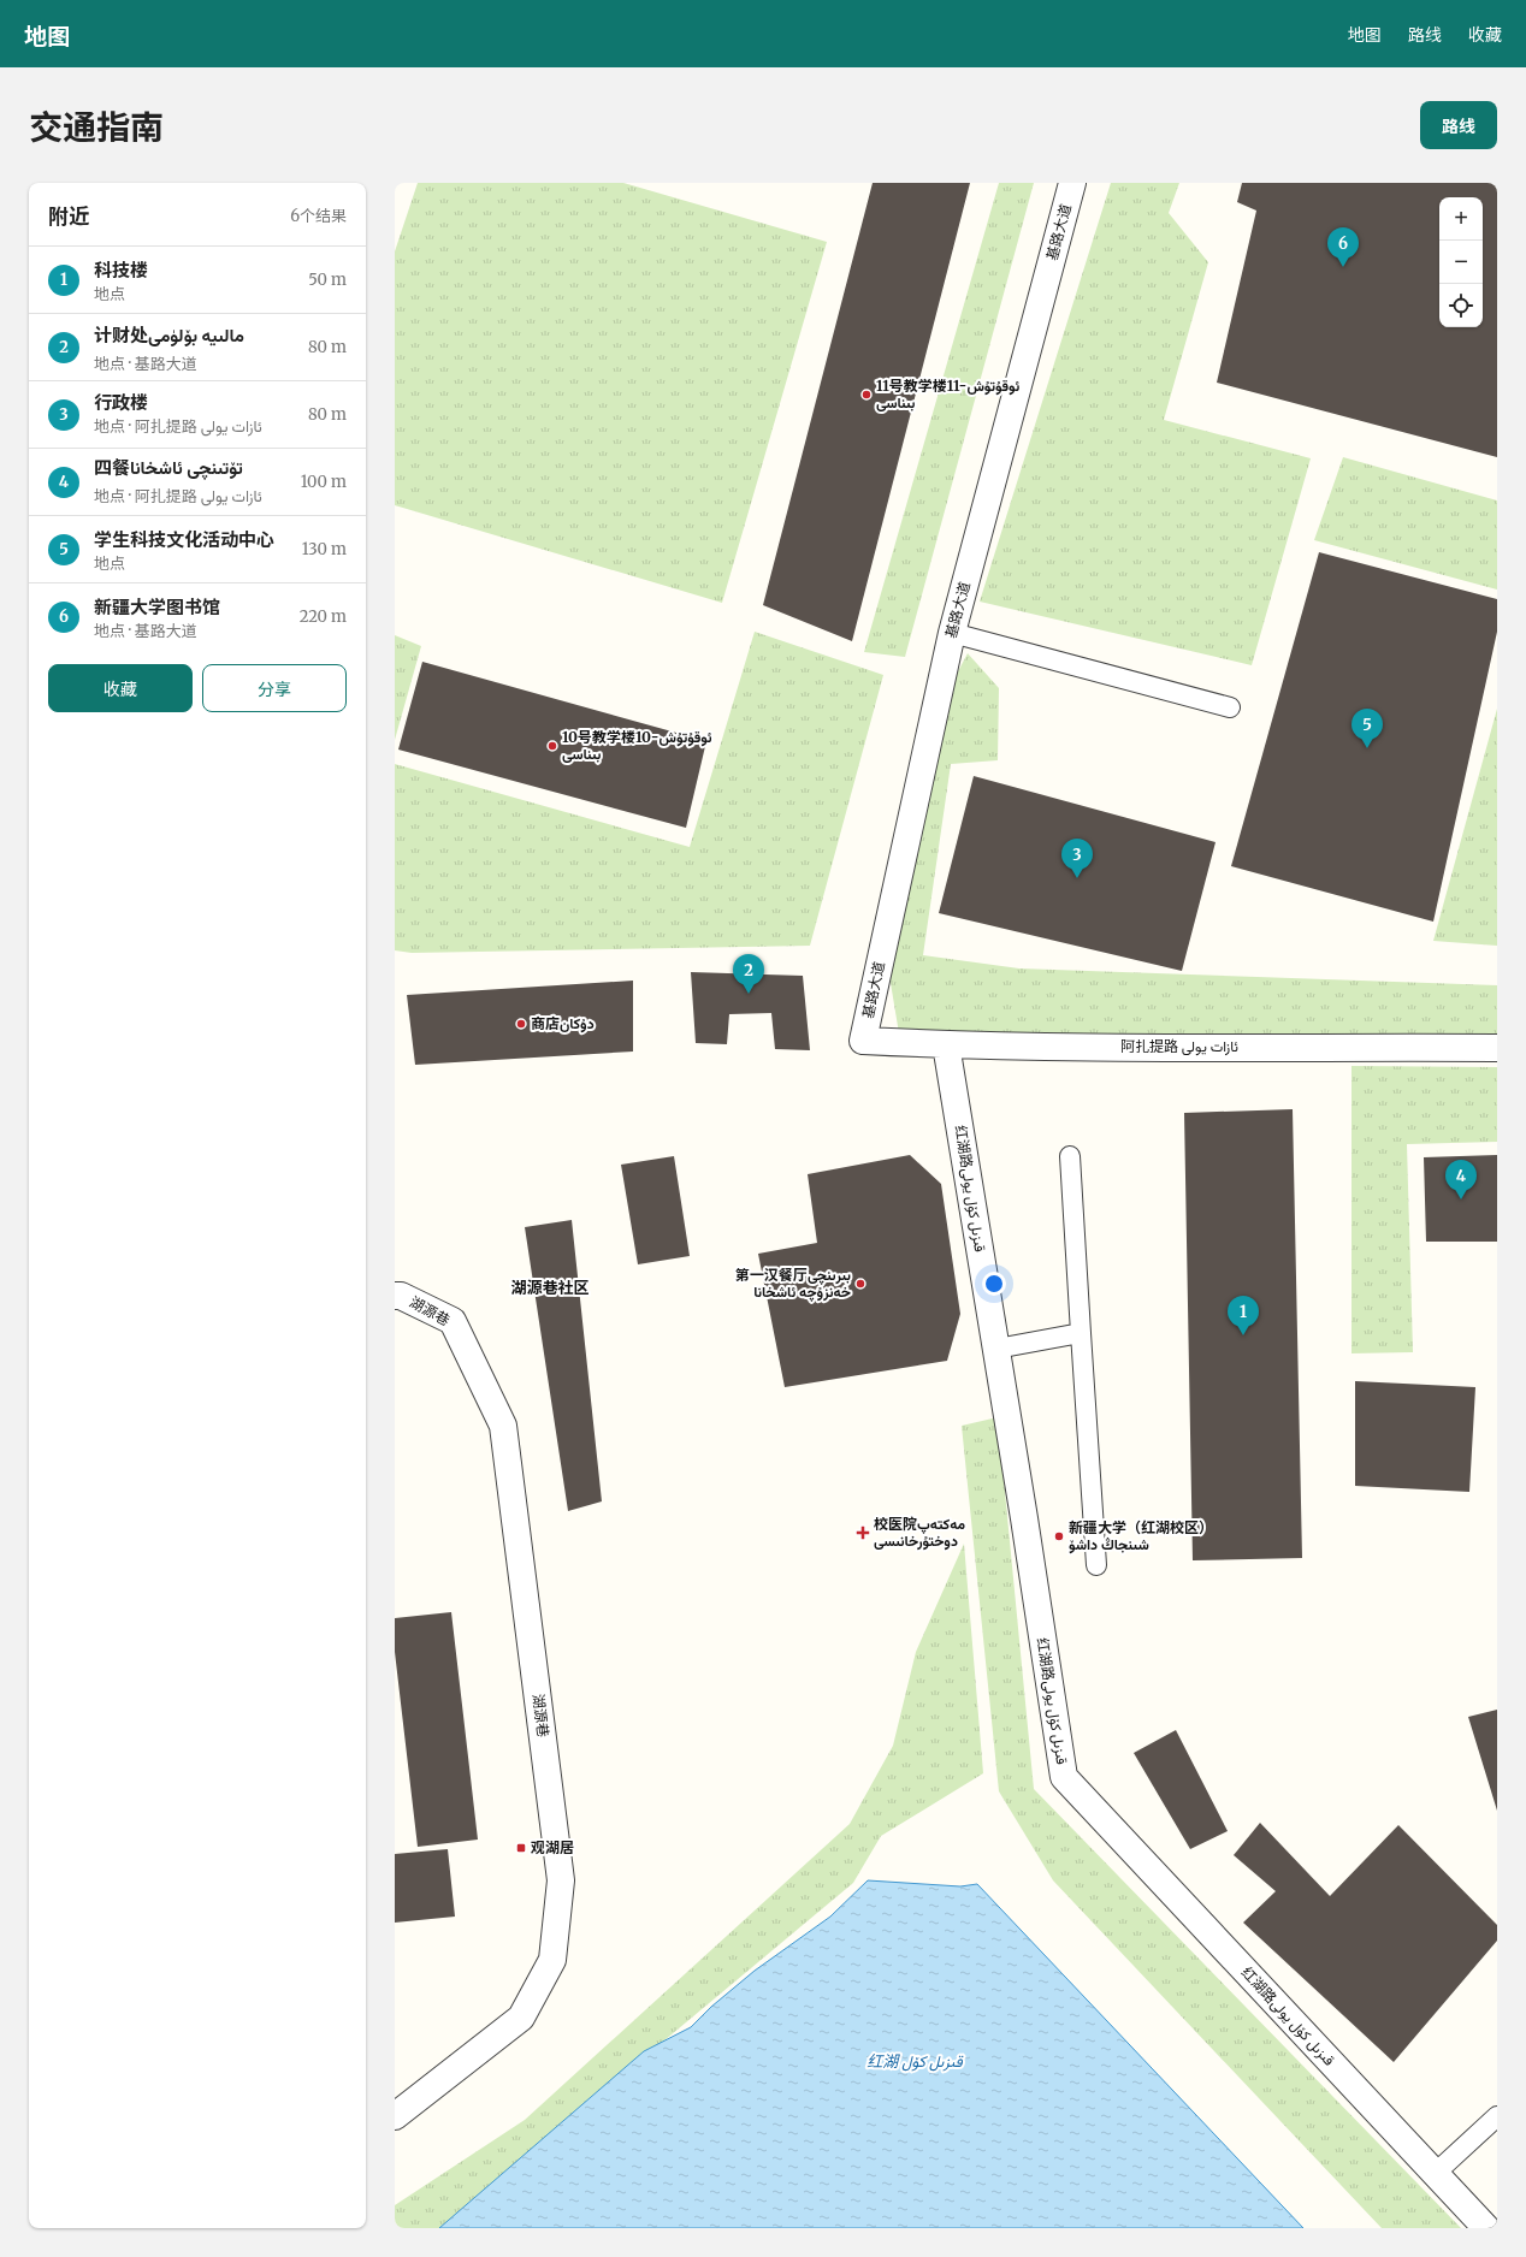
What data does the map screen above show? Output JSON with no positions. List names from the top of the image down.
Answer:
{
  "streets": {
    "street": [
      "基路大道",
      "阿扎提路 ئازات يولى",
      "红湖路قىزىل كۆل يولى",
      "湖源巷"
    ]
  },
  "crossings": [
    ["基路大道", "阿扎提路 ئازات يولى"],
    ["阿扎提路 ئازات يولى", "红湖路قىزىل كۆل يولى"]
  ],
  "districts": ["湖源巷社区"],
  "water": ["红湖 قىزىل كۆل"],
  "places": {
    "other": [
      "11号教学楼11-ئوقۇتۇش بىناسى",
      "10号教学楼10-ئوقۇتۇش بىناسى",
      "商店دۇكان",
      "第一汉餐厅بىرىنچى خەنزۇچە ئاشخانا",
      "新疆大学（红湖校区） شىنجاڭ داشۆ"
    ],
    "health": ["校医院مەكتەپ دوختۇرخانىسى"],
    "transit": ["观湖居"]
  },
  "page": {
    "header": "地图",
    "nav": ["地图", "路线", "收藏"],
    "title": "交通指南",
    "buttons": [
      "路线",
      ["收藏", "分享"]
    ],
    "heading": ["附近", "6个结果"],
    "map_buttons": ["+", "−"],
    "pins": [
      "6",
      "5",
      "3",
      "2",
      "4",
      "1"
    ],
    "list": [
      {
        "mark": "1",
        "name": "科技楼",
        "note": "地点",
        "value": "50 m"
      },
      {
        "mark": "2",
        "name": "计财处مالىيە بۆلۈمى",
        "note": "地点 · 基路大道",
        "value": "80 m"
      },
      {
        "mark": "3",
        "name": "行政楼",
        "note": "地点 · 阿扎提路 ئازات يولى",
        "value": "80 m"
      },
      {
        "mark": "4",
        "name": "四餐تۆتىنچى ئاشخانا",
        "note": "地点 · 阿扎提路 ئازات يولى",
        "value": "100 m"
      },
      {
        "mark": "5",
        "name": "学生科技文化活动中心",
        "note": "地点",
        "value": "130 m"
      },
      {
        "mark": "6",
        "name": "新疆大学图书馆",
        "note": "地点 · 基路大道",
        "value": "220 m"
      }
    ]
  }
}
